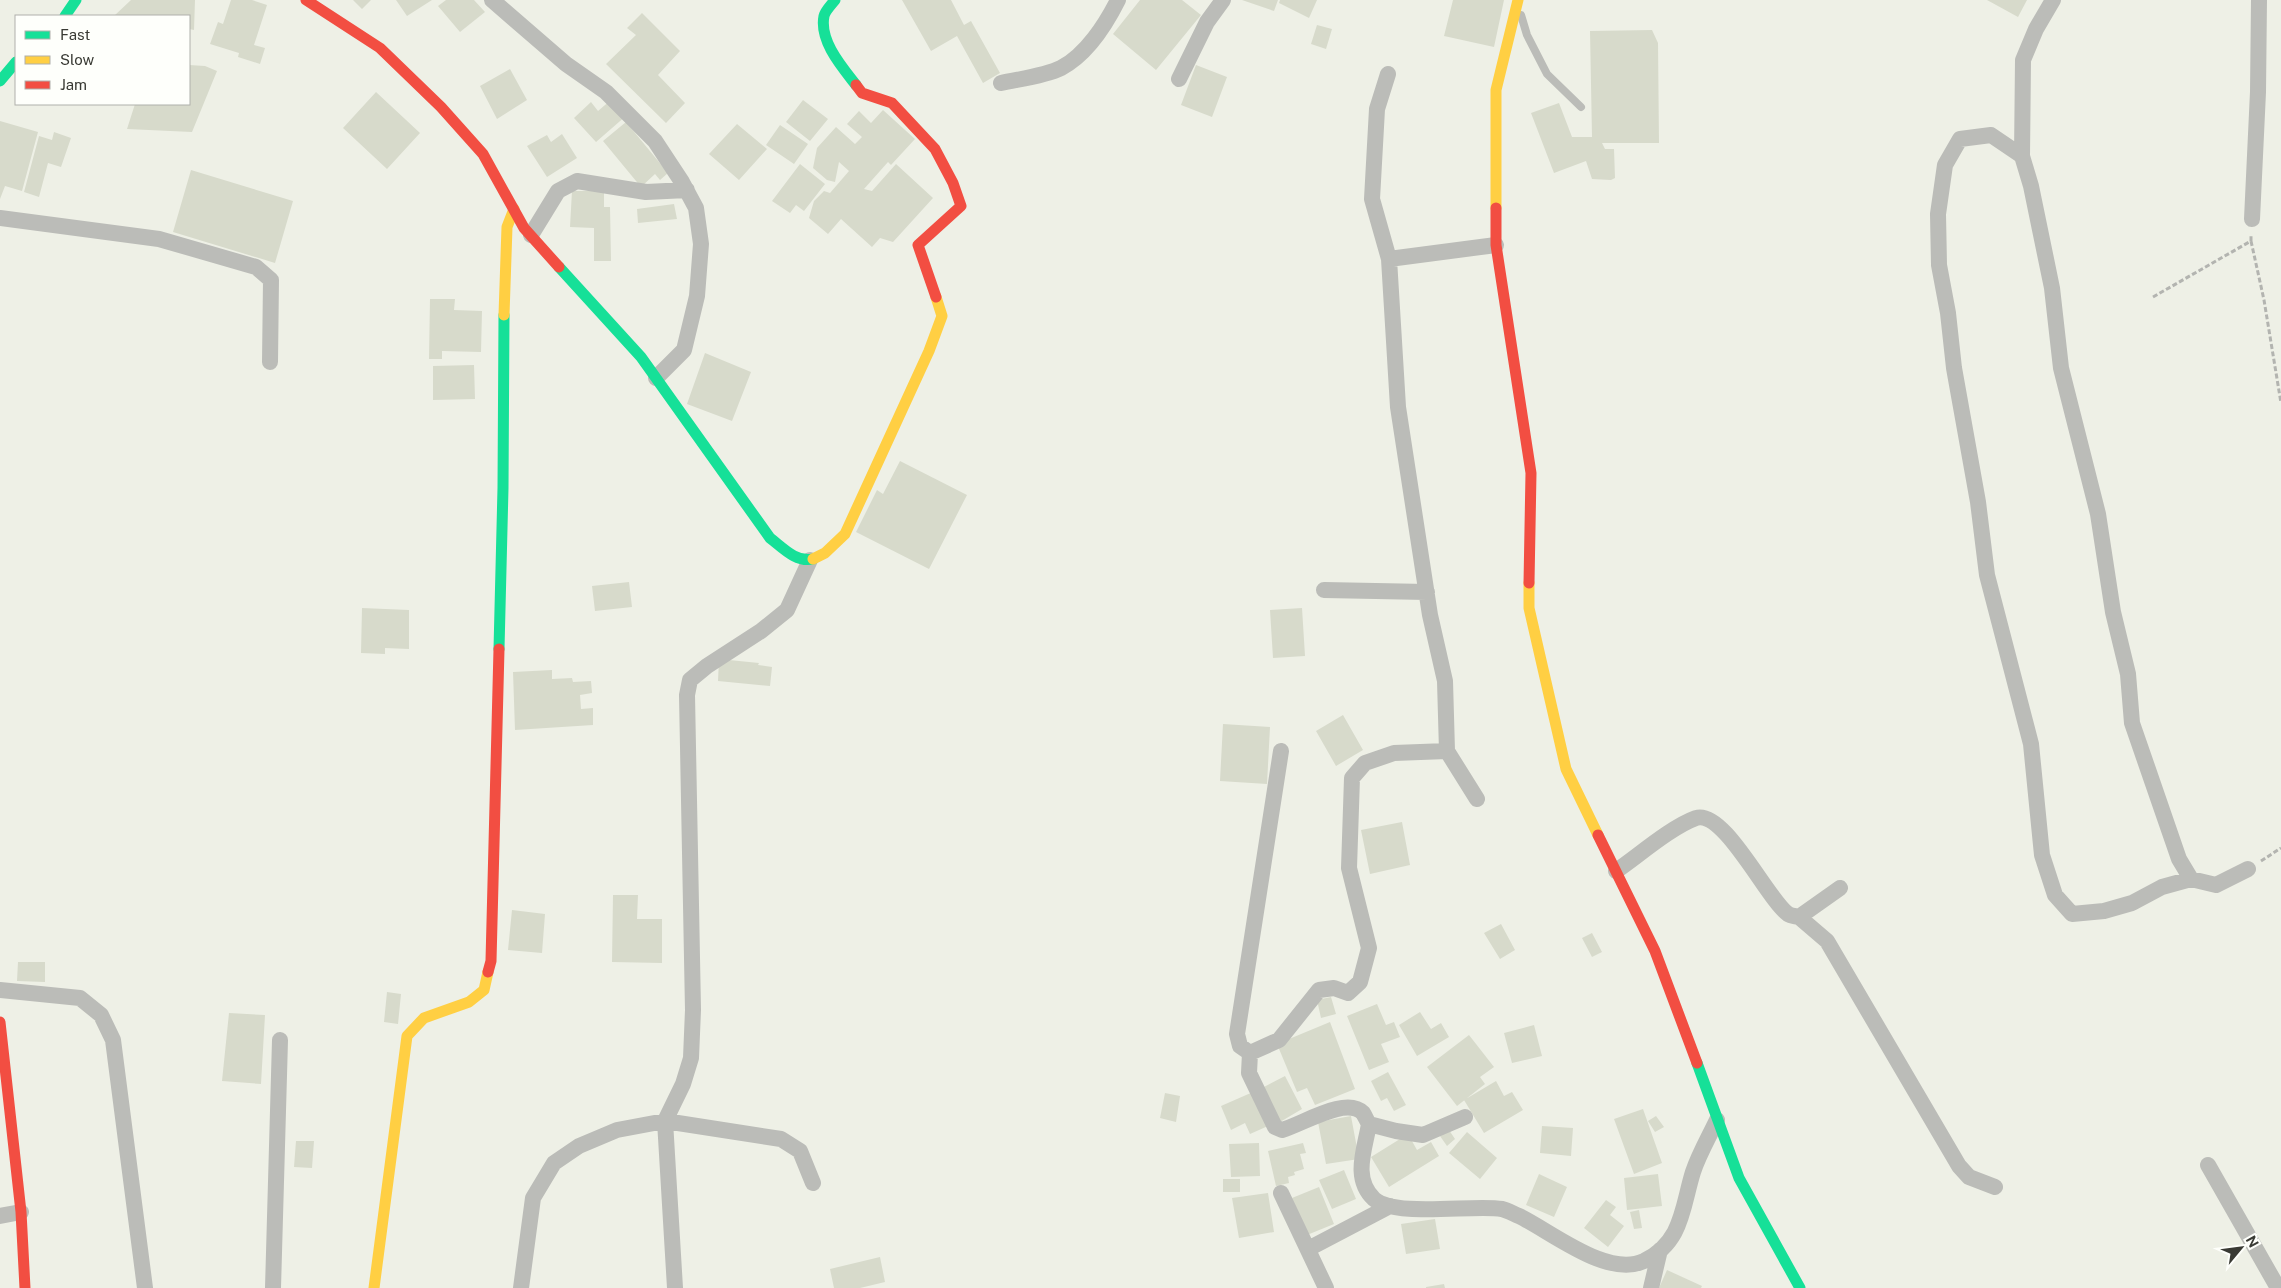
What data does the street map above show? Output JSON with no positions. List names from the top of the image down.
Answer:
{
  "legend": ["Fast", "Slow", "Jam"],
  "north": "top right"
}
